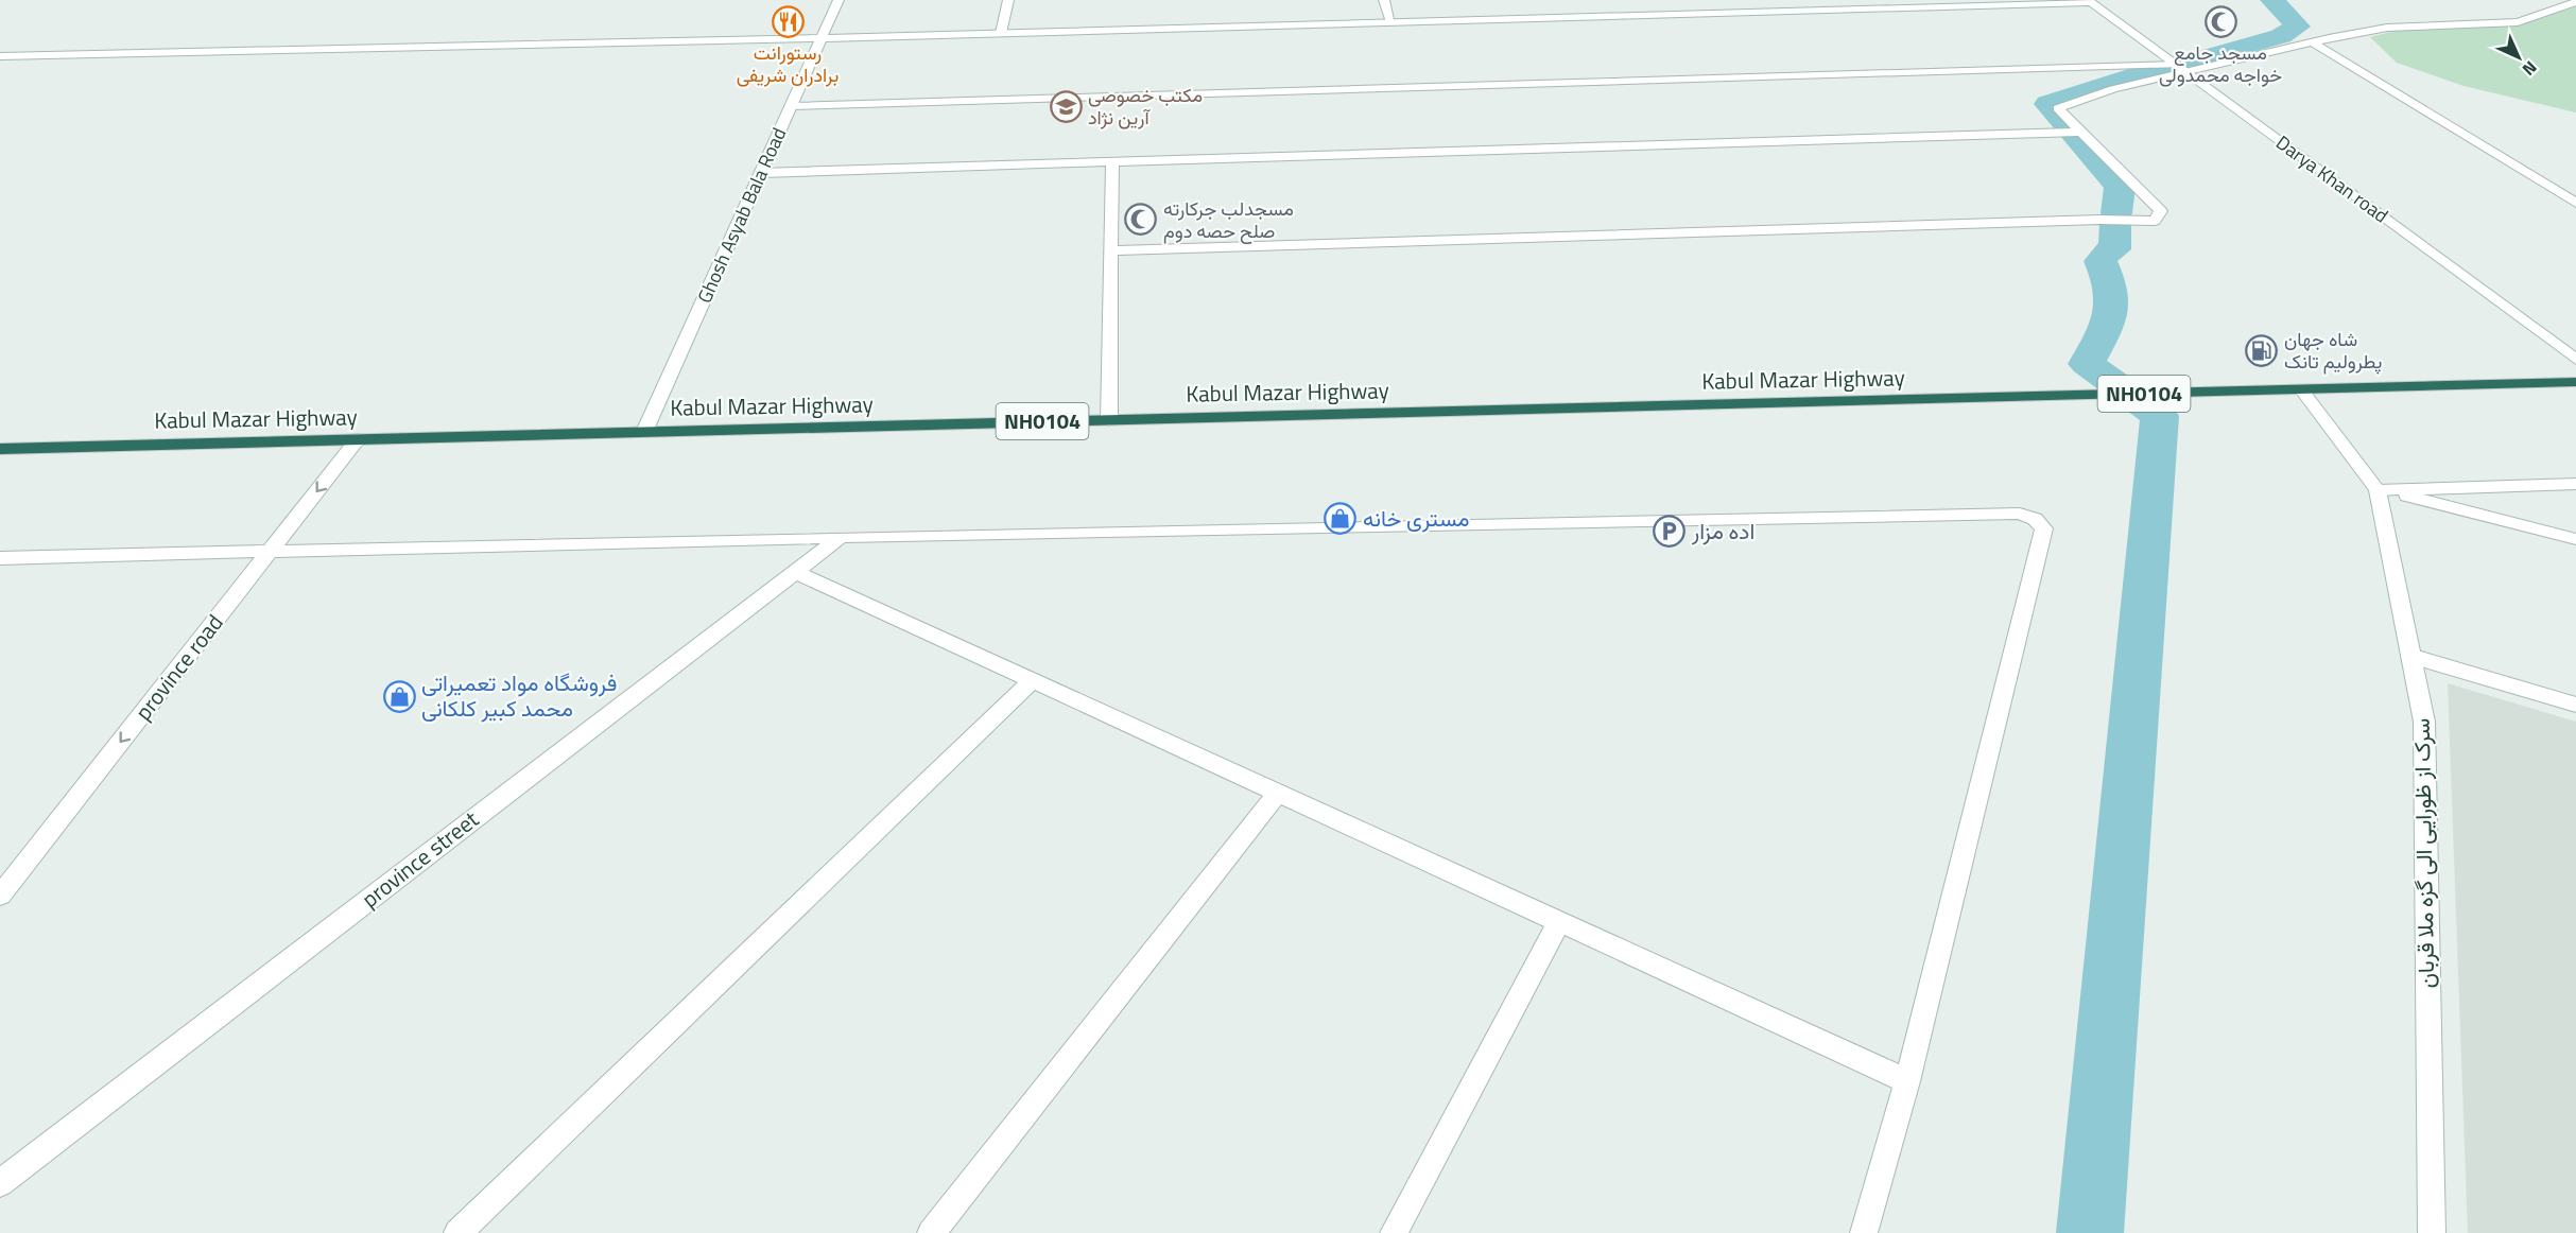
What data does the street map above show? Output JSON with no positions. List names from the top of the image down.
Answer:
{
  "streets": {
    "highway": ["Kabul Mazar Highway", "NH0104"],
    "street": [
      "Darya Khan road",
      "Ghosh Asyab Bala Road",
      "province road",
      "سرک از ظورایی الی گزه ملا قربان",
      "province street"
    ]
  },
  "crossings": [
    ["Ghosh Asyab Bala Road", "Kabul Mazar Highway"],
    ["Kabul Mazar Highway", "province road"],
    ["Kabul Mazar Highway", "سرک از ظورایی الی گزه ملا قربان"]
  ],
  "one_way": ["province road"],
  "places": {
    "restaurant": ["رستورانت برادران شریفی"],
    "mosque": ["مسجد جامع خواجه محمدولی", "مسجدلب جرکارته صلح حصه دوم"],
    "school or university": ["مکتب خصوصی آرین نژاد"],
    "fuel station": ["شاه جهان پطرولیم تانک"],
    "shop": ["مستری خانه", "فروشگاه مواد تعمیراتی محمد کبیر کلکانی"],
    "parking": ["اده مزار"]
  },
  "north": "bottom right"
}
